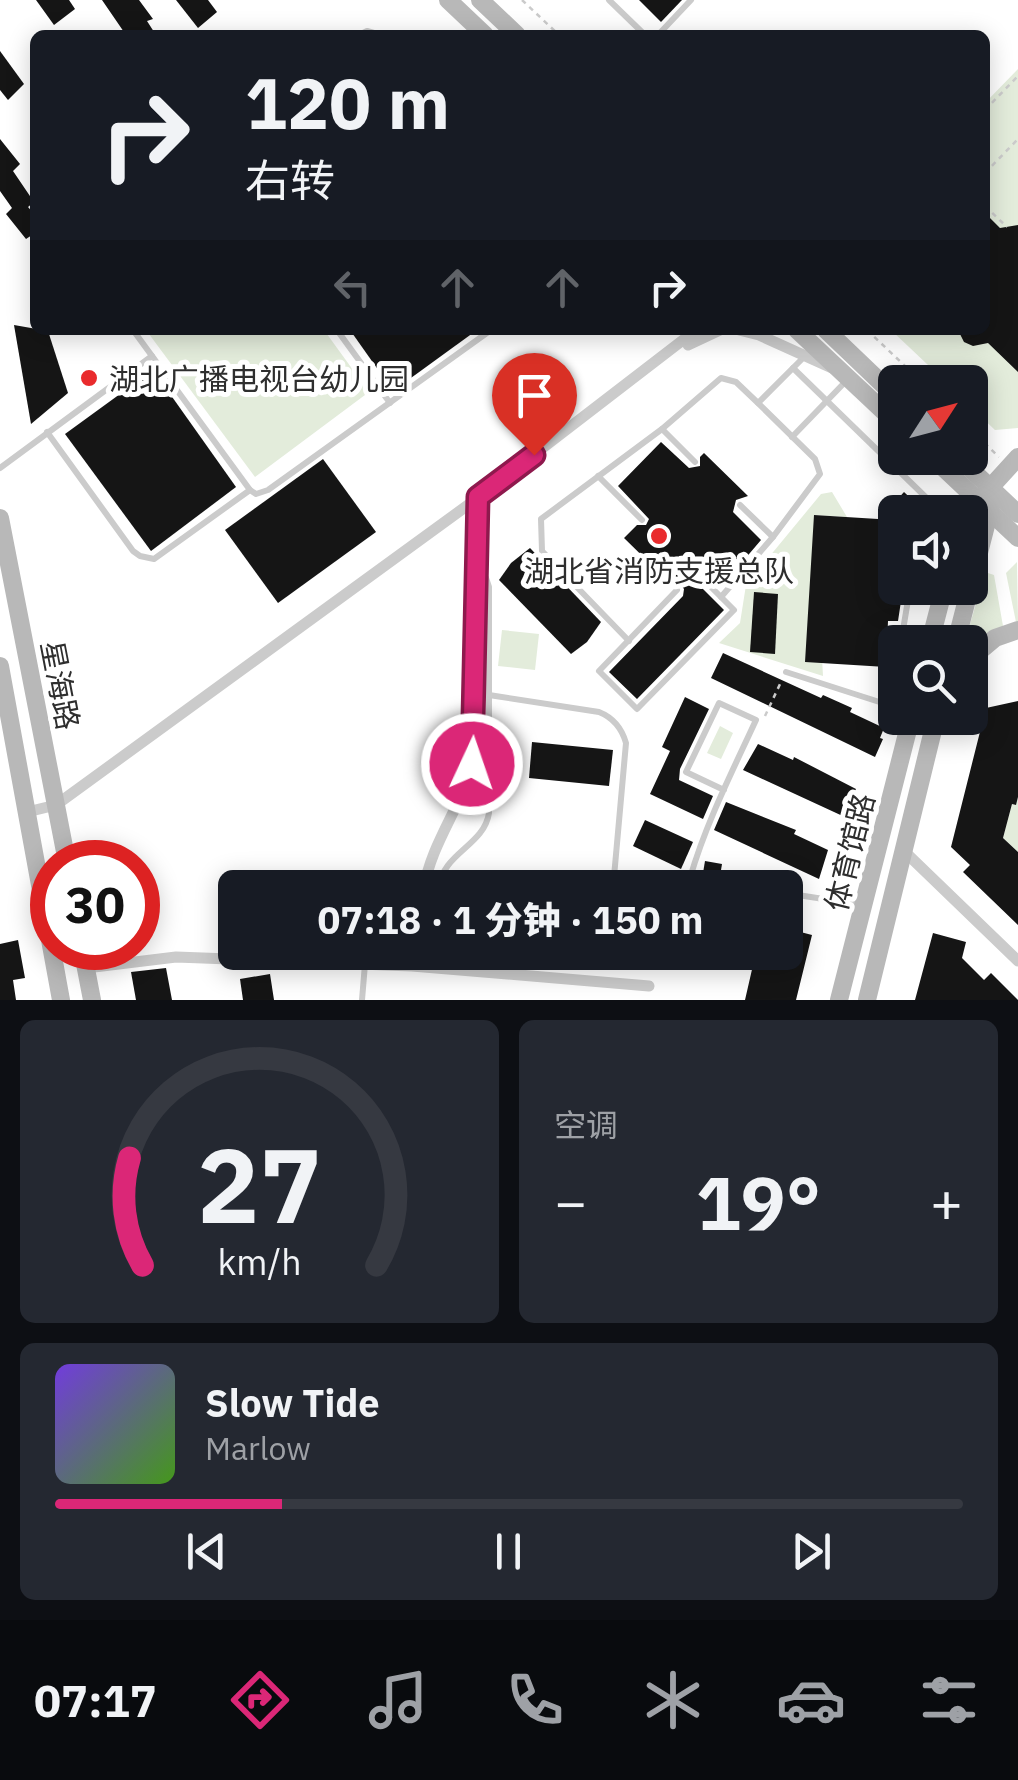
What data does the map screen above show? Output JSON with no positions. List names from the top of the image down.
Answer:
{
  "streets": {
    "main road": ["星海路", "体育馆路"]
  },
  "places": ["湖北广播电视台幼儿园", "湖北省消防支援总队"],
  "north": "top right",
  "page": {
    "turn": ["120 m", "右转"],
    "limit": "30",
    "trip": "07:18 · 1 分钟 · 150 m",
    "tile": "空调",
    "heat": ["−", "19°", "+"],
    "song": ["Slow Tide", "Marlow"],
    "tabs": "07:17",
    "gauge": ["27", "km/h"]
  }
}
